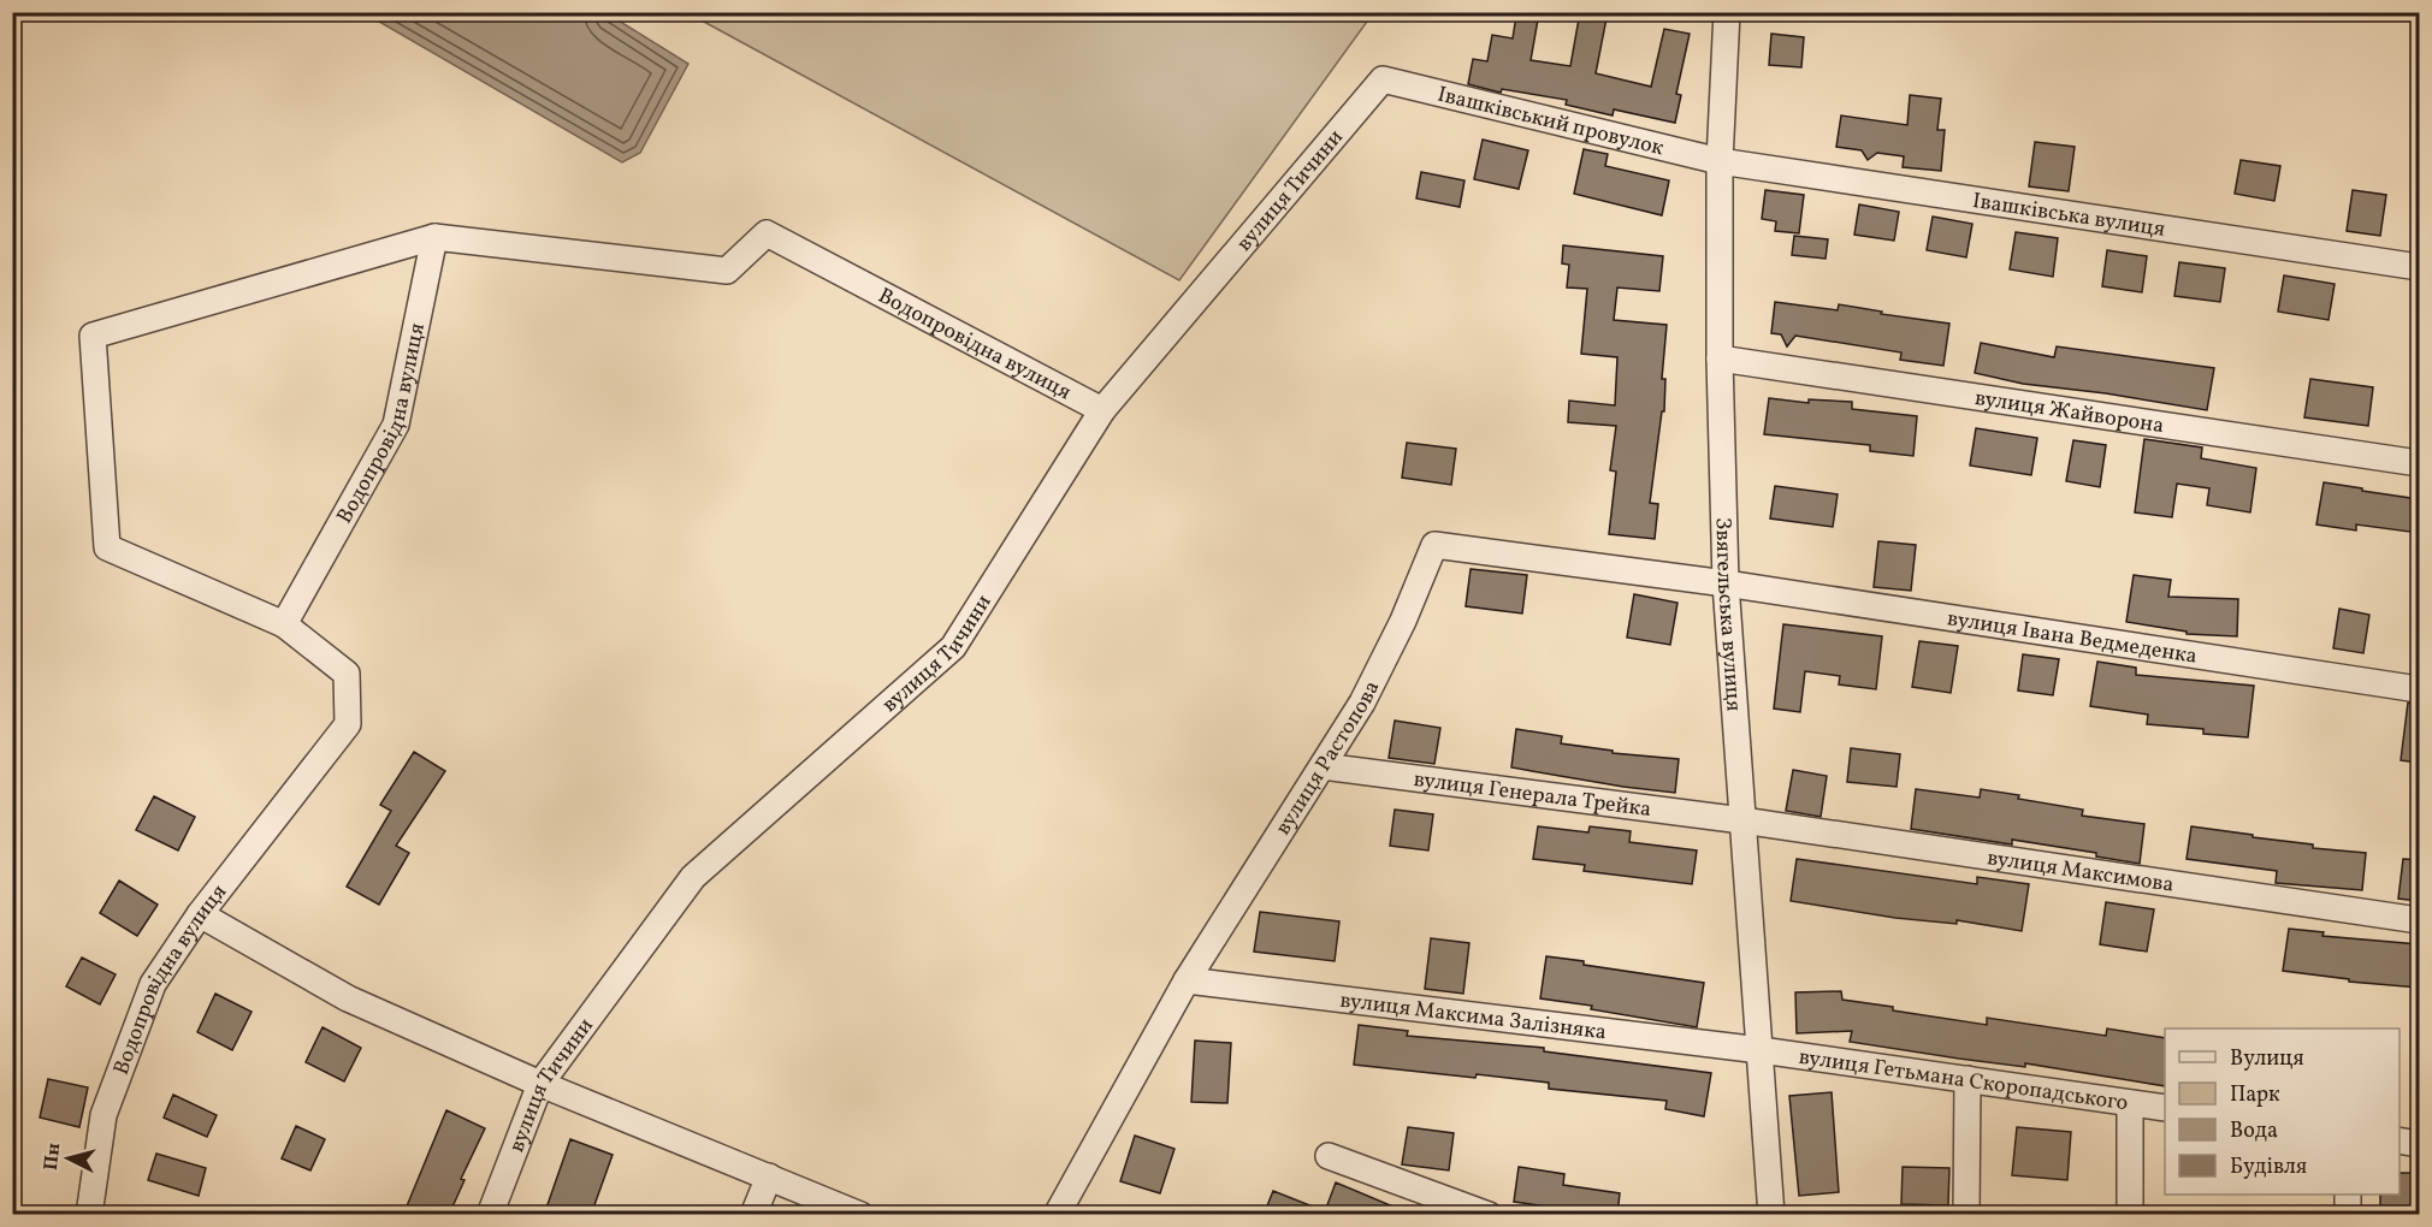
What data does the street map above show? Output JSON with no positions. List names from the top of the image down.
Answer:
{
  "streets": {
    "street": [
      "Івашківський провулок",
      "вулиця Тичини",
      "Івашківська вулиця",
      "Водопровідна вулиця",
      "вулиця Жайворона",
      "Звягельська вулиця",
      "вулиця Івана Ведмеденка",
      "вулиця Растопова",
      "вулиця Генерала Трейка",
      "вулиця Максимова",
      "вулиця Максима Залізняка",
      "вулиця Гетьмана Скоропадського"
    ]
  },
  "crossings": [
    ["Івашківський провулок", "вулиця Тичини"],
    ["Івашківський провулок", "Івашківська вулиця"],
    ["Івашківський провулок", "Звягельська вулиця"],
    ["вулиця Тичини", "Водопровідна вулиця"],
    ["Івашківська вулиця", "Звягельська вулиця"],
    ["вулиця Жайворона", "Звягельська вулиця"],
    ["Звягельська вулиця", "вулиця Івана Ведмеденка"],
    ["Звягельська вулиця", "вулиця Растопова"],
    ["Звягельська вулиця", "вулиця Генерала Трейка"],
    ["Звягельська вулиця", "вулиця Максимова"],
    ["Звягельська вулиця", "вулиця Максима Залізняка"],
    ["Звягельська вулиця", "вулиця Гетьмана Скоропадського"],
    ["вулиця Івана Ведмеденка", "вулиця Растопова"],
    ["вулиця Растопова", "вулиця Генерала Трейка"],
    ["вулиця Растопова", "вулиця Максима Залізняка"],
    ["вулиця Генерала Трейка", "вулиця Максимова"],
    ["вулиця Максима Залізняка", "вулиця Гетьмана Скоропадського"]
  ],
  "legend": [
    "Вулиця",
    "Парк",
    "Вода",
    "Будівля"
  ],
  "north": "left"
}
